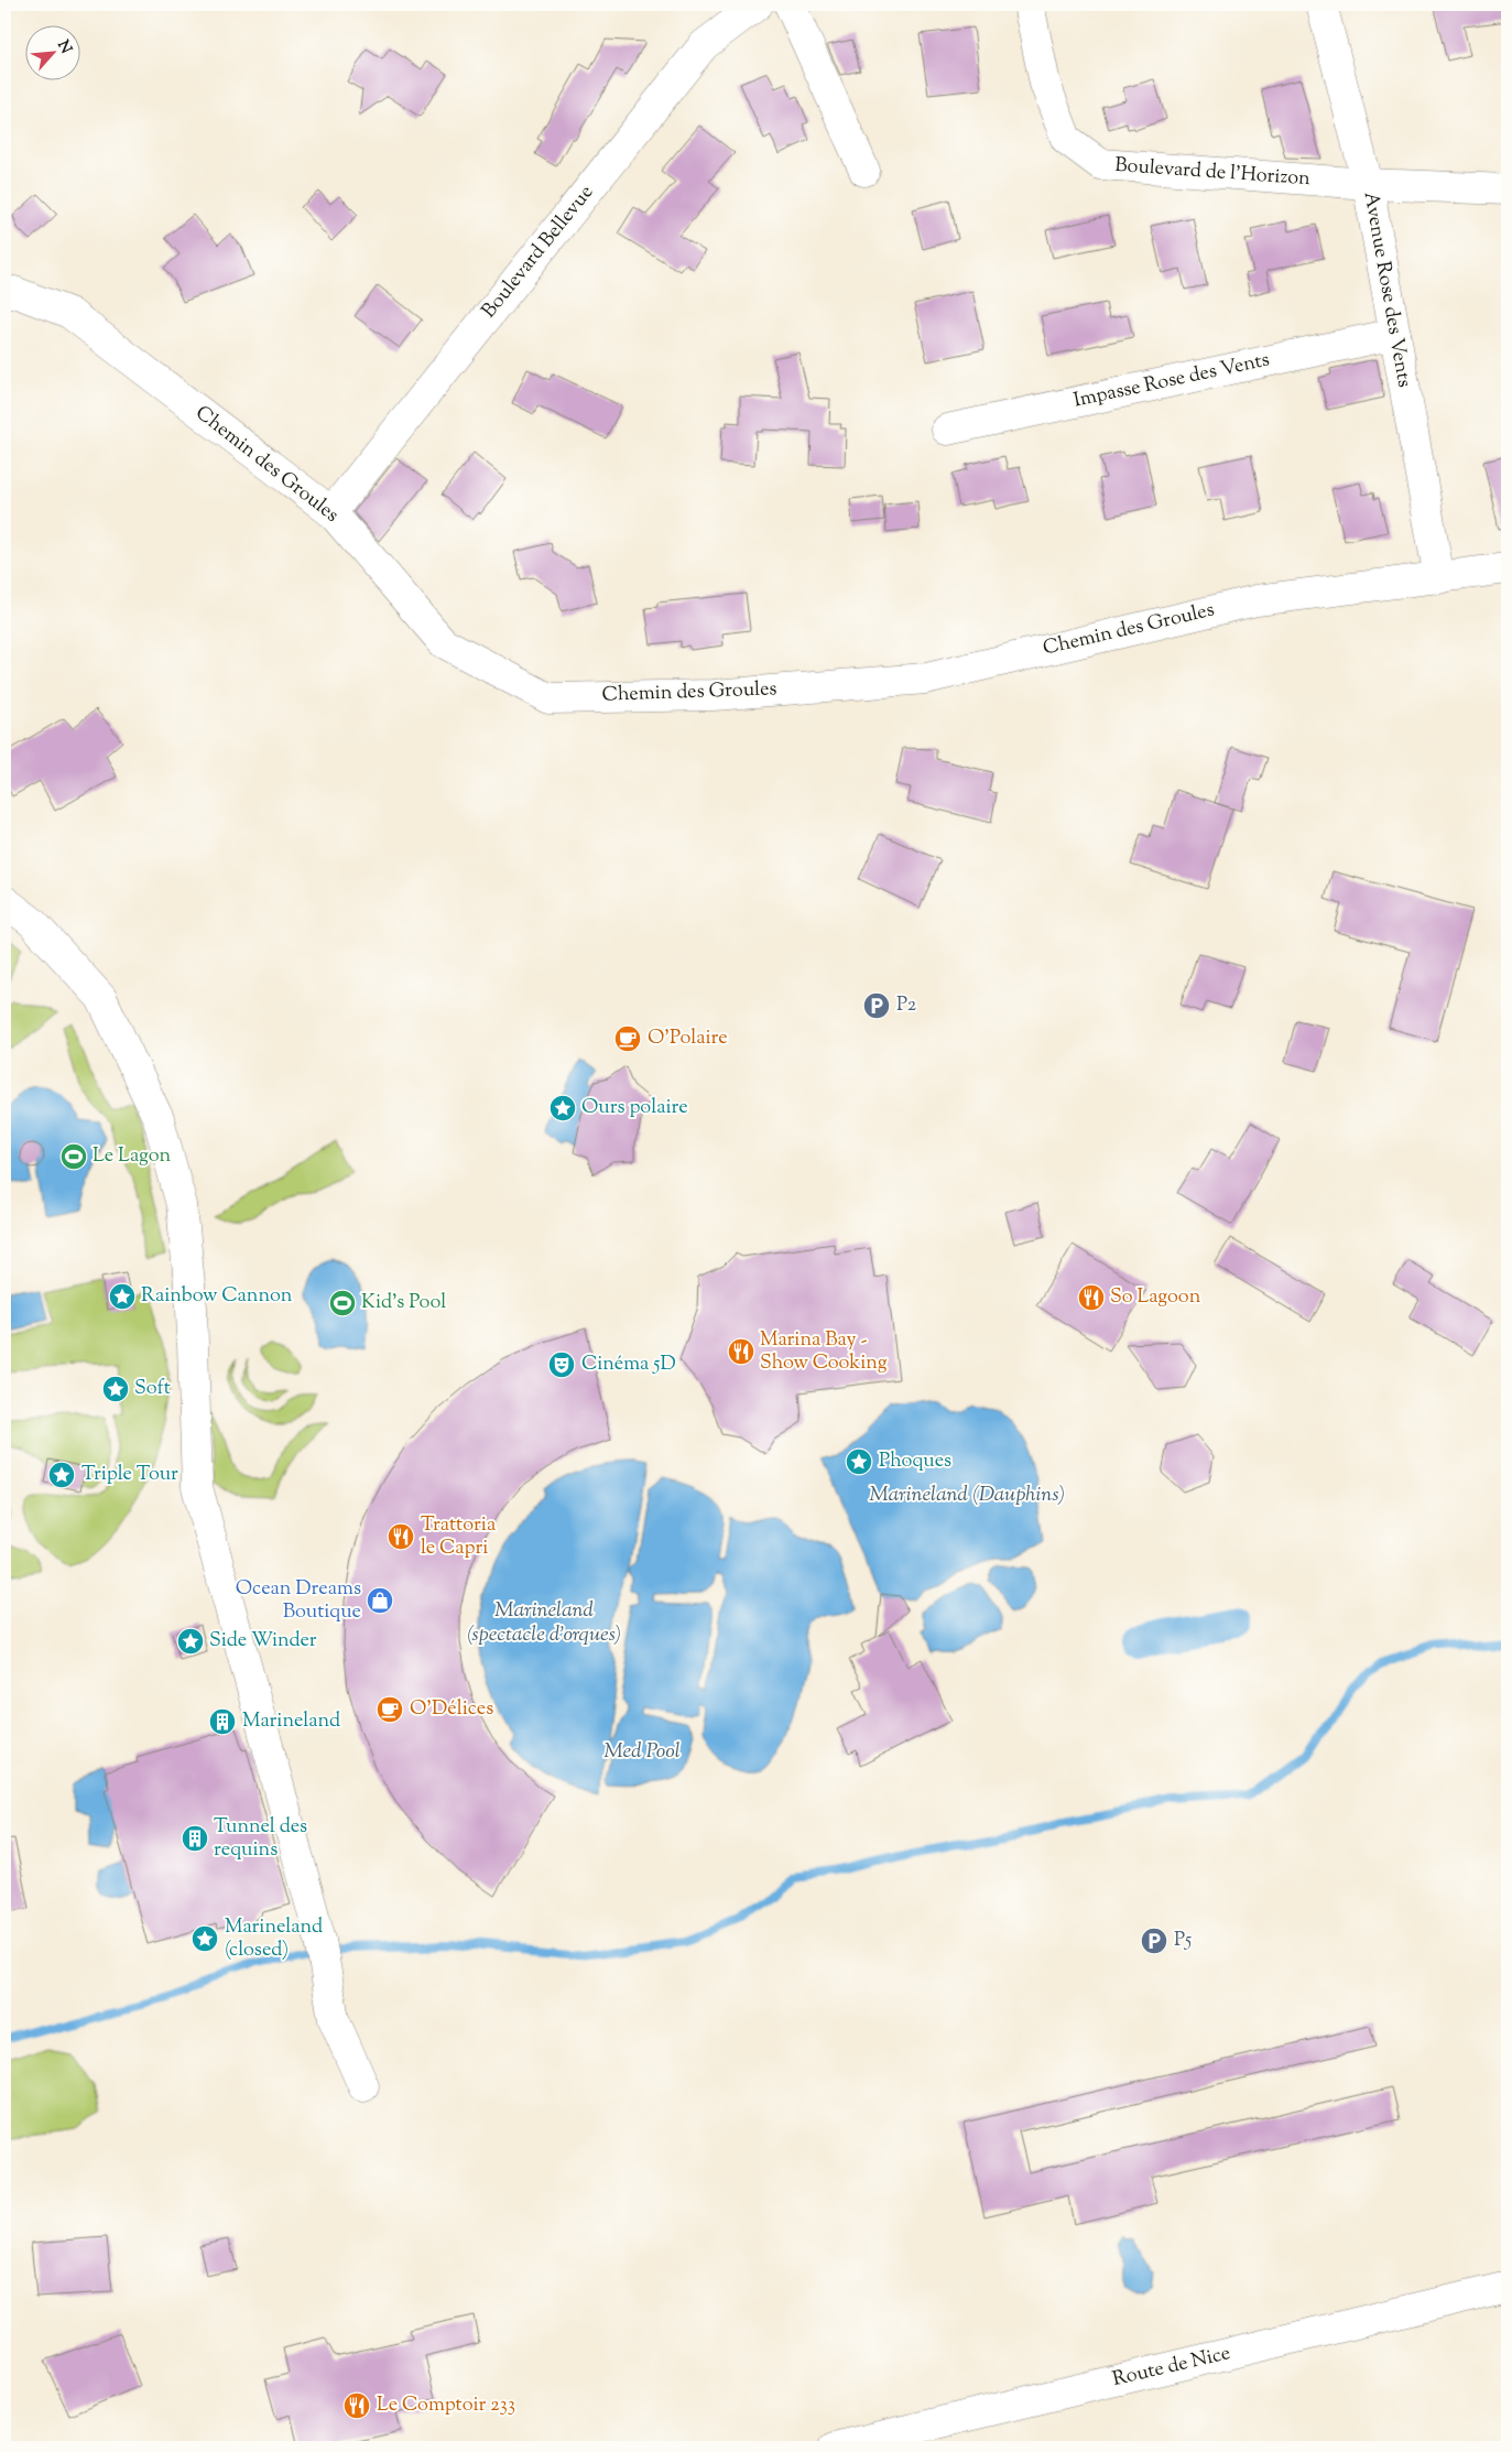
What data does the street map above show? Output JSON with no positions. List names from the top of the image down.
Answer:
{
  "streets": {
    "street": [
      "Boulevard de l'Horizon",
      "Boulevard Bellevue",
      "Avenue Rose des Vents",
      "Impasse Rose des Vents",
      "Chemin des Groules",
      "Route de Nice"
    ]
  },
  "crossings": [
    ["Boulevard de l'Horizon", "Avenue Rose des Vents"],
    ["Boulevard Bellevue", "Chemin des Groules"],
    ["Avenue Rose des Vents", "Impasse Rose des Vents"],
    ["Avenue Rose des Vents", "Chemin des Groules"]
  ],
  "water": ["Marineland (Dauphins)", "Marineland (spectacle d'orques)", "Med Pool"],
  "places": {
    "parking": ["P2", "P5"],
    "cafe": ["O'Polaire", "O'Délices"],
    "place": [
      "Ours polaire",
      "Rainbow Cannon",
      "Soft",
      "Phoques",
      "Triple Tour",
      "Side Winder",
      "Marineland (closed)"
    ],
    "sports": ["Le Lagon", "Kid's Pool"],
    "restaurant": [
      "So Lagoon",
      "Marina Bay - Show Cooking",
      "Trattoria le Capri",
      "Le Comptoir 233"
    ],
    "theatre": ["Cinéma 5D"],
    "shop": ["Ocean Dreams Boutique"],
    "building": ["Marineland", "Tunnel des requins"]
  },
  "north": "top right"
}
